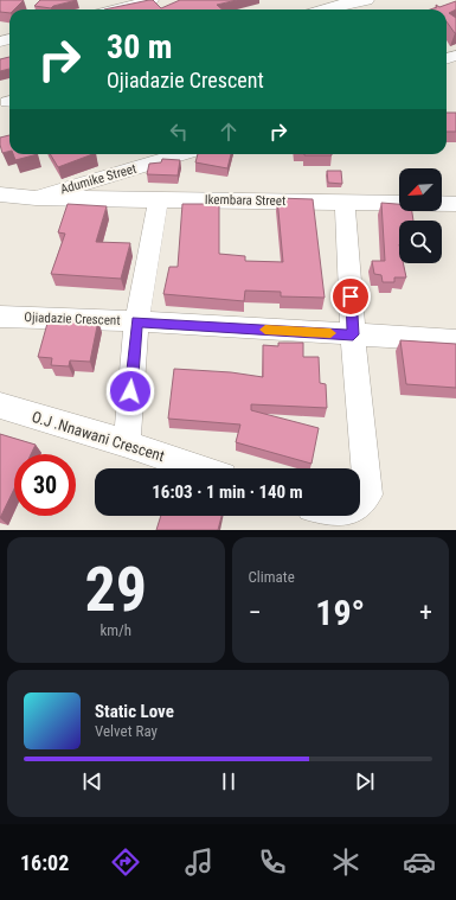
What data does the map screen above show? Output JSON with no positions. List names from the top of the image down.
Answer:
{
  "streets": {
    "street": [
      "Adumike Street",
      "Ikembara Street",
      "Ojiadazie Crescent",
      "O.J .Nnawani Crescent"
    ]
  },
  "crossings": [
    ["Adumike Street", "Ikembara Street"]
  ],
  "north": "bottom left",
  "page": {
    "turn": ["30 m", "Ojiadazie Crescent"],
    "limit": "30",
    "trip": "16:03 · 1 min · 140 m",
    "tile": [
      ["29", "km/h"],
      "Climate"
    ],
    "heat": ["−", "19°", "+"],
    "song": ["Static Love", "Velvet Ray"],
    "tabs": "16:02"
  }
}
